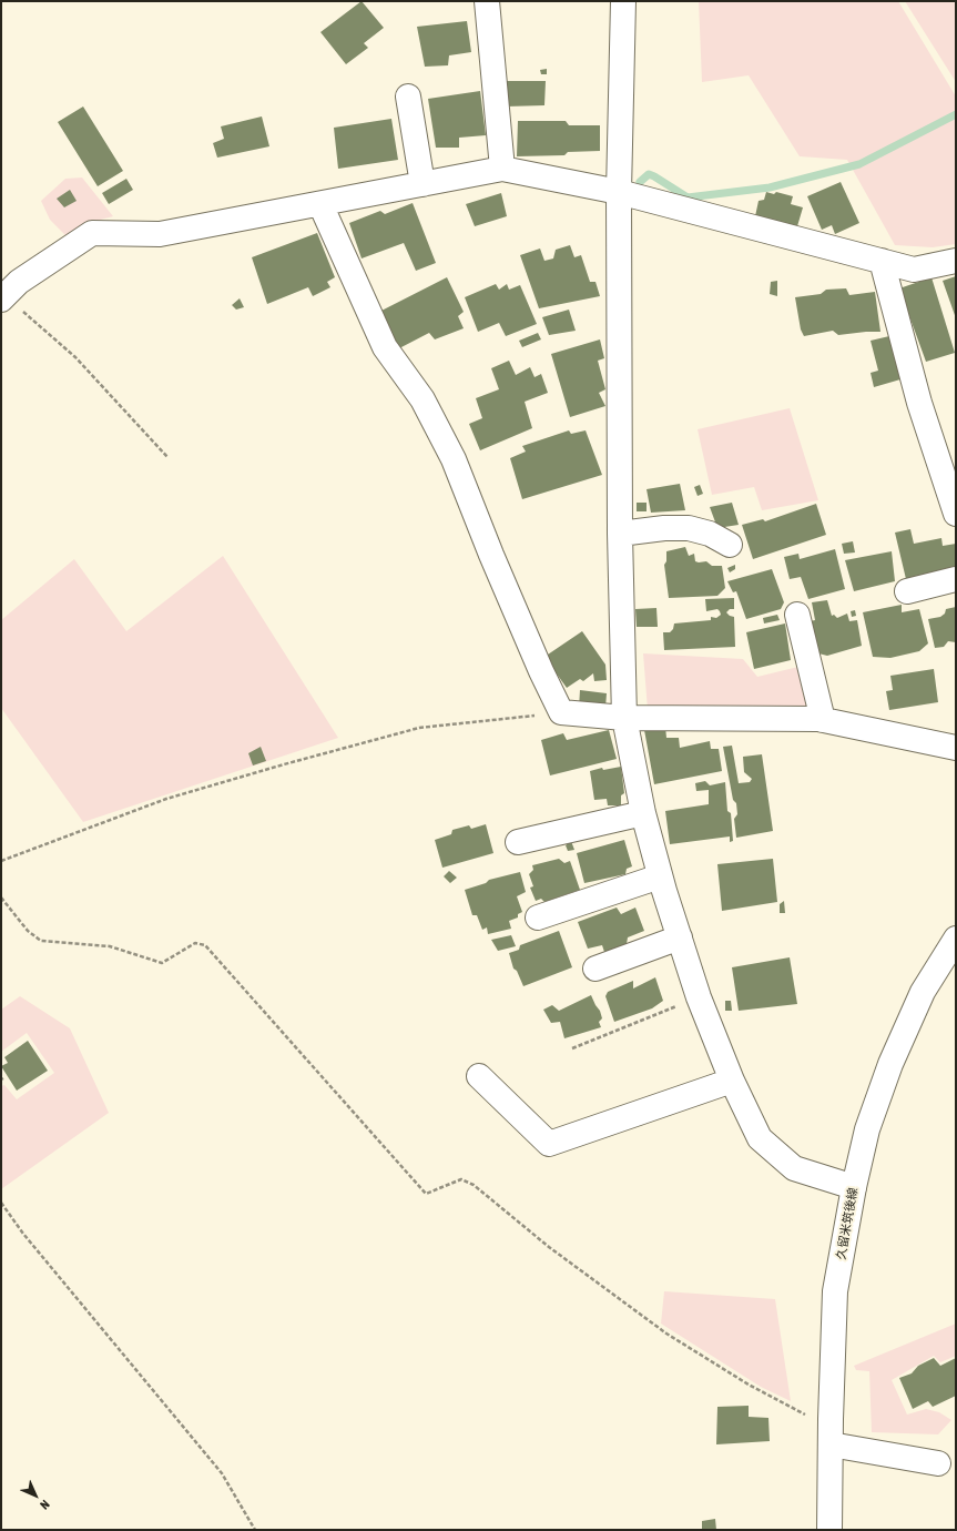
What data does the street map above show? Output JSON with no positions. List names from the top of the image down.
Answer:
{
  "streets": {
    "street": ["久留米筑後線"]
  },
  "north": "bottom right"
}
